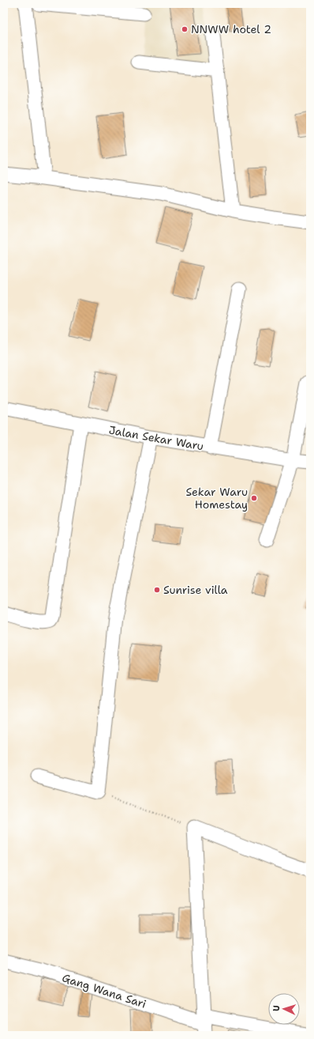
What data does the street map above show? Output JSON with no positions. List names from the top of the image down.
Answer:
{
  "streets": {
    "street": ["Jalan Sekar Waru", "Gang Wana Sari"]
  },
  "places": ["NNWW hotel 2", "Sekar Waru Homestay", "Sunrise villa"],
  "north": "left"
}
